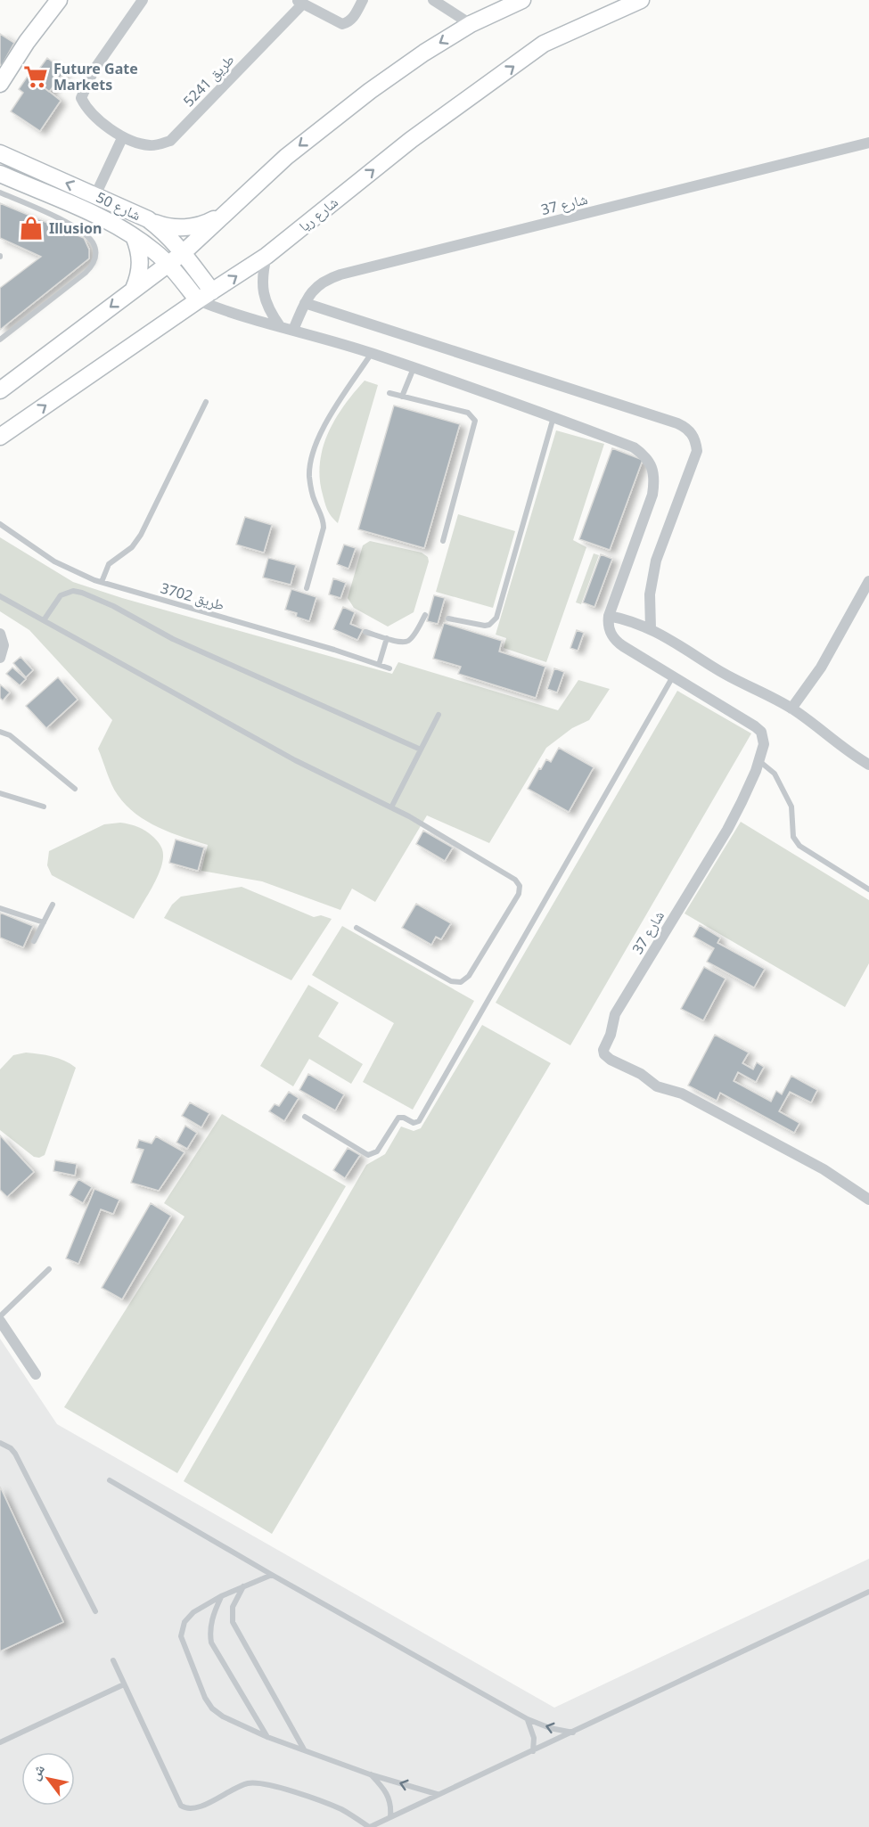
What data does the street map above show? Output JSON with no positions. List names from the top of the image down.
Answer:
{
  "streets": {
    "main road": ["شارع 50", "شارع ريا"],
    "street": ["طريق 5241", "شارع 37"],
    "lane": ["طريق 3702"]
  },
  "crossings": [
    ["شارع 50", "شارع ريا"]
  ],
  "places": {
    "supermarket": ["Future Gate Markets"],
    "shop": ["Illusion"]
  },
  "north": "top left"
}
